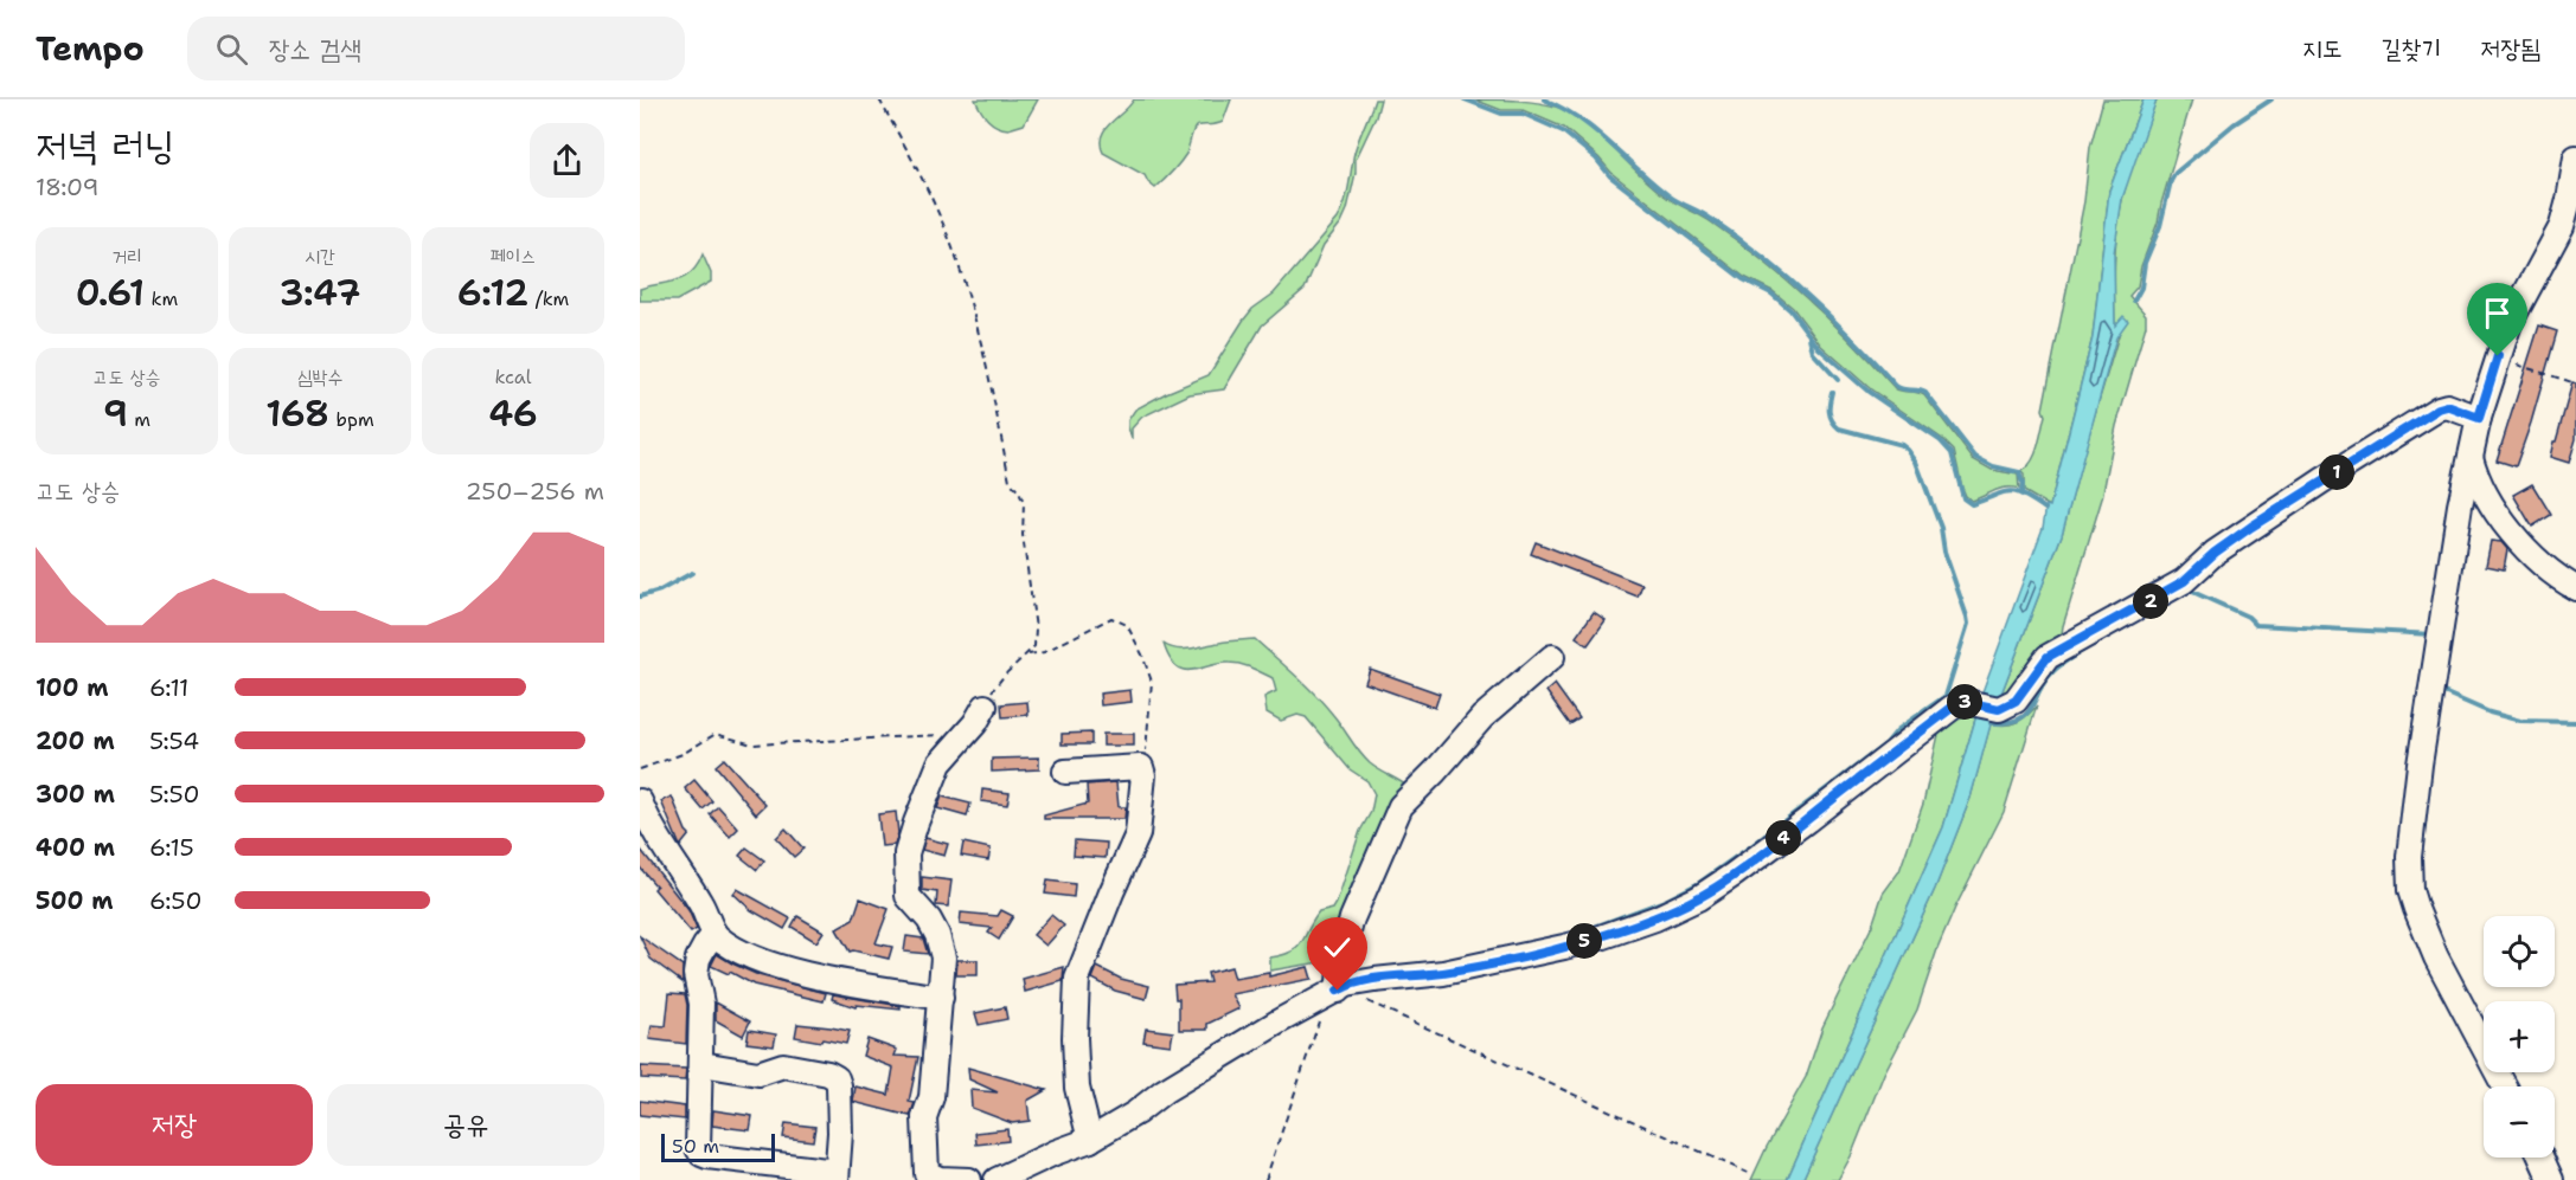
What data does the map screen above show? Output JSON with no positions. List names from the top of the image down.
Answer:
{
  "scale_bar": "50 m",
  "page": {
    "header": "Tempo",
    "search": "장소 검색",
    "nav": ["지도", "길찾기", "저장됨"],
    "heading": ["저녁 러닝", "18:09"],
    "stats": [
      ["거리", "0.61 km"],
      ["시간", "3:47"],
      ["페이스", "6:12 /km"],
      ["고도 상승", "9 m"],
      ["심박수", "168 bpm"],
      ["kcal", "46"]
    ],
    "pins": [
      "1",
      "2",
      "3",
      "4",
      "5"
    ],
    "chart": ["고도 상승", "250–256 m"],
    "list": [
      {
        "name": "100 m",
        "note": "6:11"
      },
      {
        "name": "200 m",
        "note": "5:54"
      },
      {
        "name": "300 m",
        "note": "5:50"
      },
      {
        "name": "400 m",
        "note": "6:15"
      },
      {
        "name": "500 m",
        "note": "6:50"
      }
    ],
    "map_buttons": ["+", "−"],
    "buttons": ["저장", "공유"],
    "scale": "50 m"
  }
}
